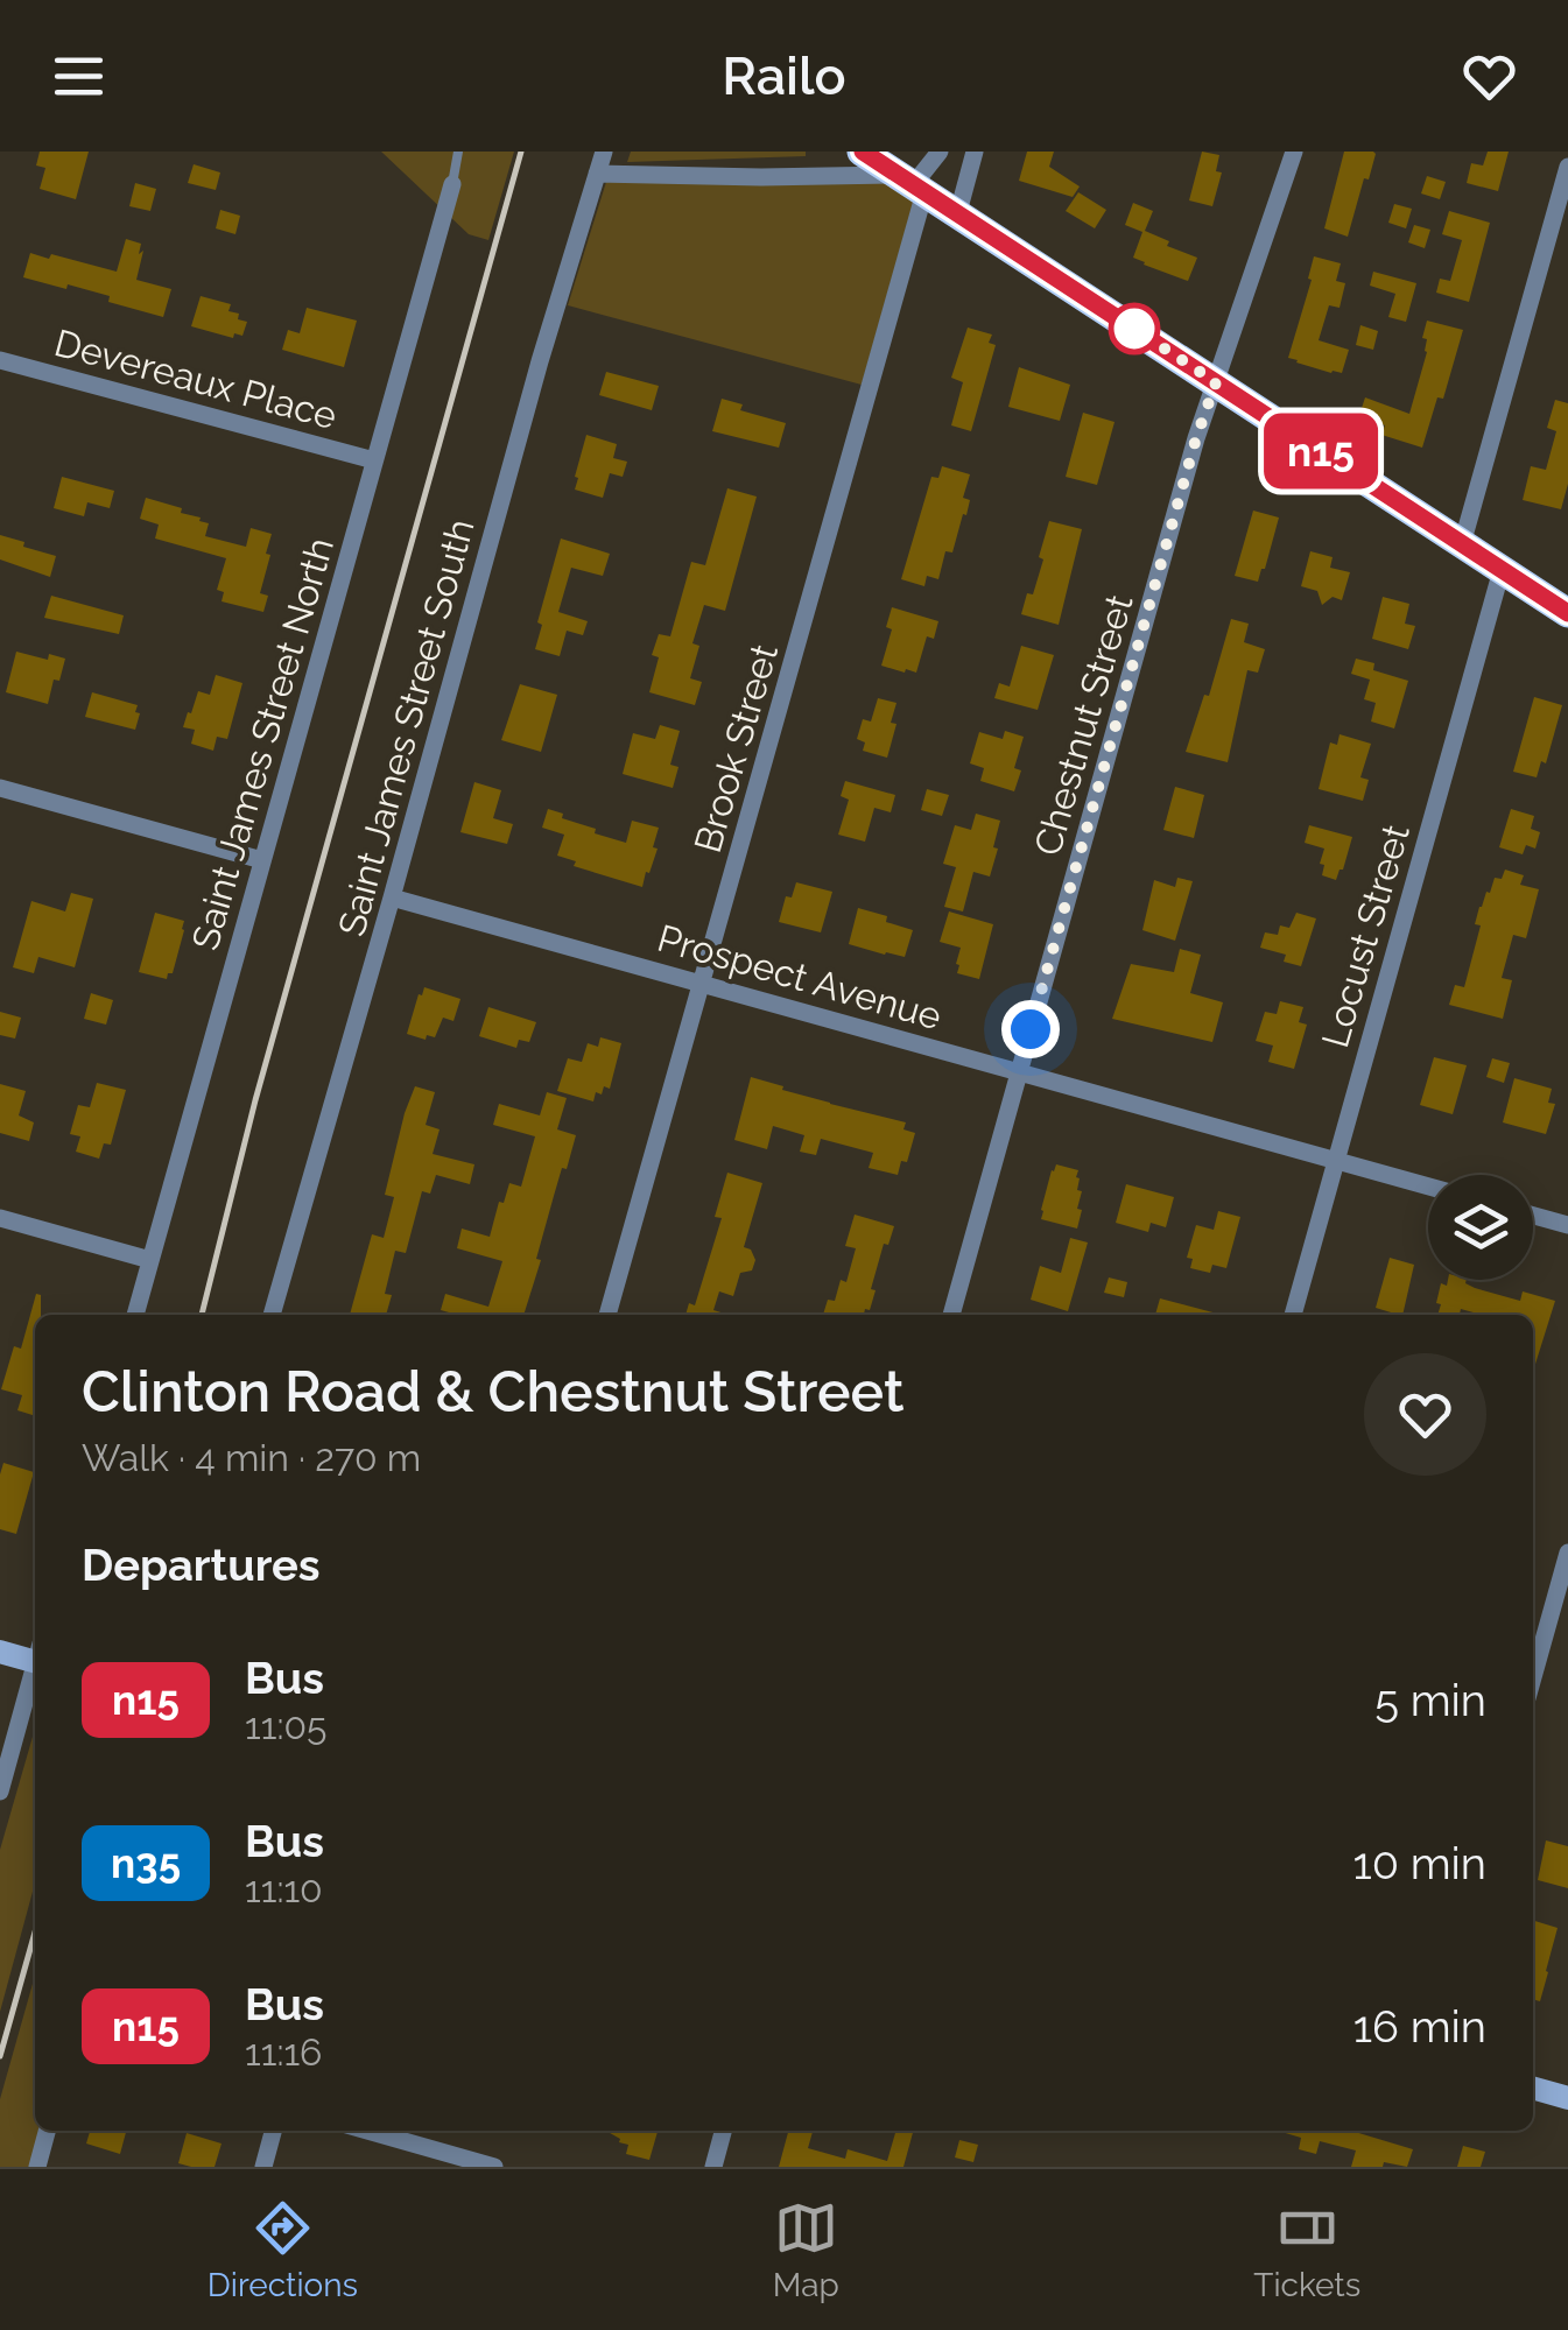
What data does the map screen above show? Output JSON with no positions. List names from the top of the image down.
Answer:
{
  "streets": {
    "street": [
      "Devereaux Place",
      "Chestnut Street",
      "Saint James Street South",
      "Saint James Street North",
      "Brook Street",
      "Locust Street",
      "Prospect Avenue"
    ]
  },
  "crossings": [
    ["Devereaux Place", "Saint James Street North"],
    ["Chestnut Street", "Prospect Avenue"],
    ["Saint James Street South", "Prospect Avenue"],
    ["Brook Street", "Prospect Avenue"],
    ["Locust Street", "Prospect Avenue"]
  ],
  "lines": ["bus line n15"],
  "page": {
    "header": "Railo",
    "on_map": "n15",
    "heading": [
      ["Clinton Road & Chestnut Street", "Walk · 4 min · 270 m"],
      "Departures"
    ],
    "list": [
      {
        "mark": "n15",
        "name": "Bus",
        "note": "11:05",
        "value": "5 min"
      },
      {
        "mark": "n35",
        "name": "Bus",
        "note": "11:10",
        "value": "10 min"
      },
      {
        "mark": "n15",
        "name": "Bus",
        "note": "11:16",
        "value": "16 min"
      }
    ],
    "tabs": ["Directions", "Map", "Tickets"]
  }
}
